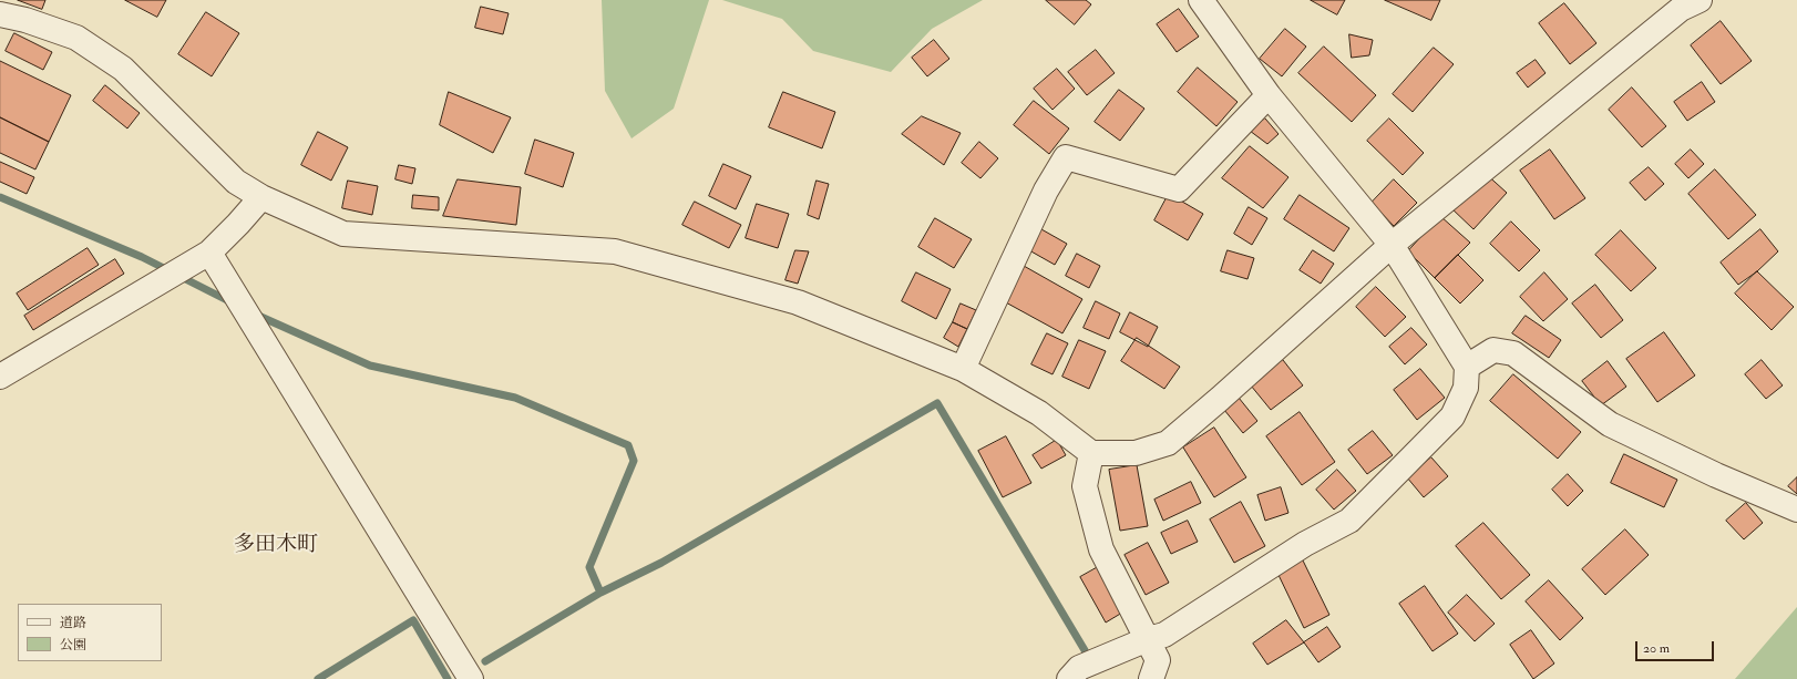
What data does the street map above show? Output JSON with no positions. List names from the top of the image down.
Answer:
{
  "districts": ["多田木町"],
  "legend": ["道路", "公園"],
  "scale_bar": "20 m"
}
